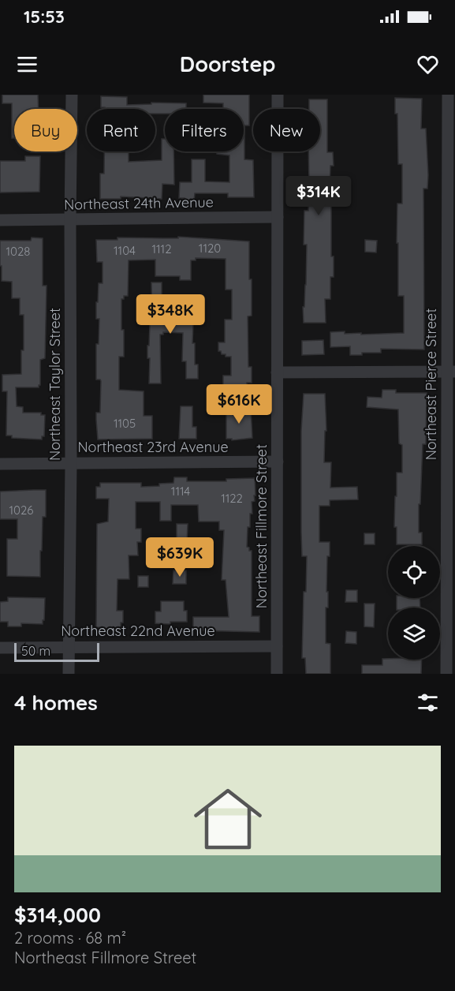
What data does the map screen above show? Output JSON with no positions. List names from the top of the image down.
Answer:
{
  "streets": {
    "street": [
      "Northeast 24th Avenue",
      "Northeast Taylor Street",
      "Northeast Pierce Street",
      "Northeast 23rd Avenue",
      "Northeast Fillmore Street",
      "Northeast 22nd Avenue"
    ]
  },
  "crossings": [
    ["Northeast 24th Avenue", "Northeast Taylor Street"],
    ["Northeast 24th Avenue", "Northeast Fillmore Street"],
    ["Northeast Taylor Street", "Northeast 23rd Avenue"],
    ["Northeast Taylor Street", "Northeast 22nd Avenue"],
    ["Northeast 23rd Avenue", "Northeast Fillmore Street"],
    ["Northeast Fillmore Street", "Northeast 22nd Avenue"]
  ],
  "house_numbers": [
    "1120",
    "1112",
    "1104",
    "1028",
    "1105",
    "1114",
    "1122",
    "1026"
  ],
  "scale_bar": "50 m",
  "page": {
    "status": "15:53",
    "header": "Doorstep",
    "chip": [
      "Buy",
      "Rent",
      "Filters",
      "New"
    ],
    "price": [
      "$314K",
      "$348K",
      "$616K",
      "$639K"
    ],
    "scale": "50 m",
    "heading": "4 homes",
    "list": [
      {
        "name": "$314,000",
        "note": "2 rooms · 68 m² · Northeast Fillmore Street"
      }
    ]
  }
}
